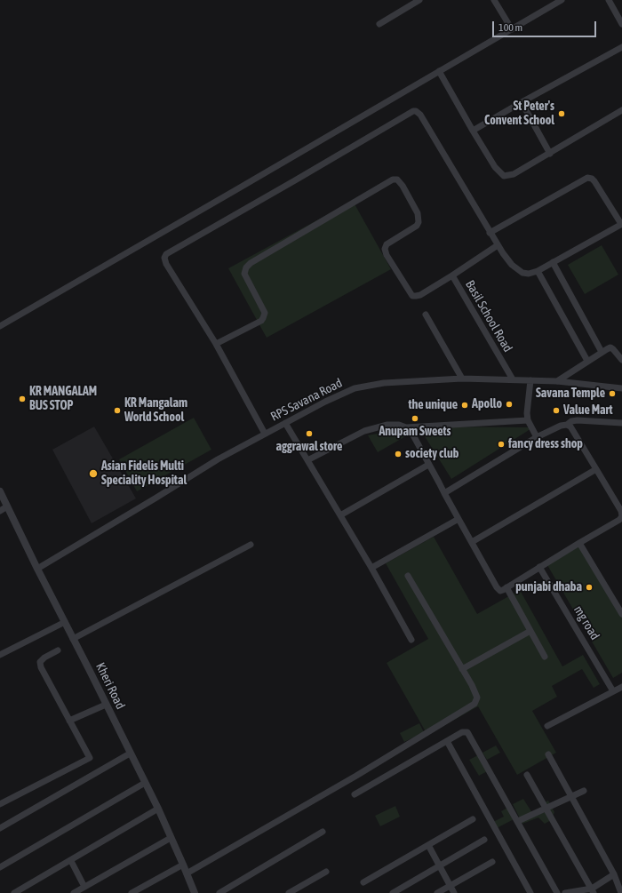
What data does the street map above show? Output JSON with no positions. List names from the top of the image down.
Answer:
{
  "streets": {
    "street": [
      "Basil School Road",
      "RPS Savana Road",
      "mg road",
      "Kheri Road"
    ]
  },
  "crossings": [
    ["Basil School Road", "RPS Savana Road"],
    ["RPS Savana Road", "Kheri Road"]
  ],
  "places": [
    "St Peter's Convent School",
    "Savana Temple",
    "KR MANGALAM BUS STOP",
    "Apollo",
    "the unique",
    "KR Mangalam World School",
    "Value Mart",
    "Anupam Sweets",
    "aggrawal store",
    "fancy dress shop",
    "society club",
    "Asian Fidelis Multi Speciality Hospital",
    "punjabi dhaba"
  ],
  "scale_bar": "100 m"
}
